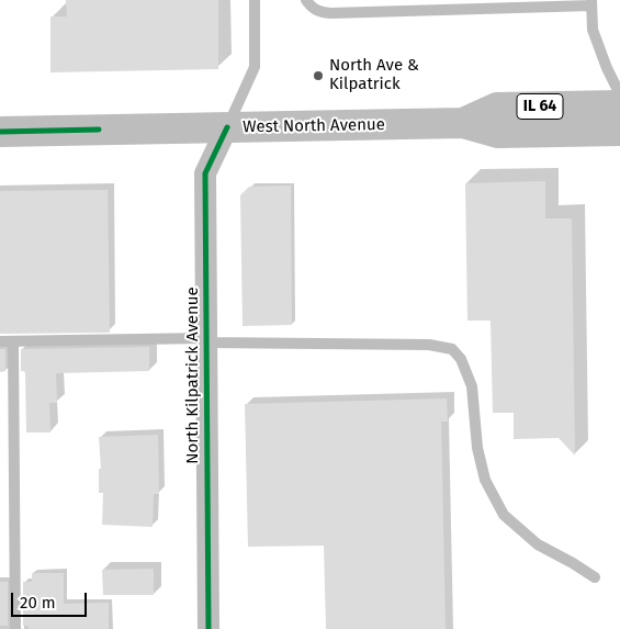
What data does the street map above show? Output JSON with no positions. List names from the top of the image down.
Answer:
{
  "streets": {
    "main road": ["IL 64", "West North Avenue"],
    "street": ["North Kilpatrick Avenue"]
  },
  "crossings": [
    ["West North Avenue", "North Kilpatrick Avenue"]
  ],
  "places": ["North Ave & Kilpatrick"],
  "scale_bar": "20 m"
}
